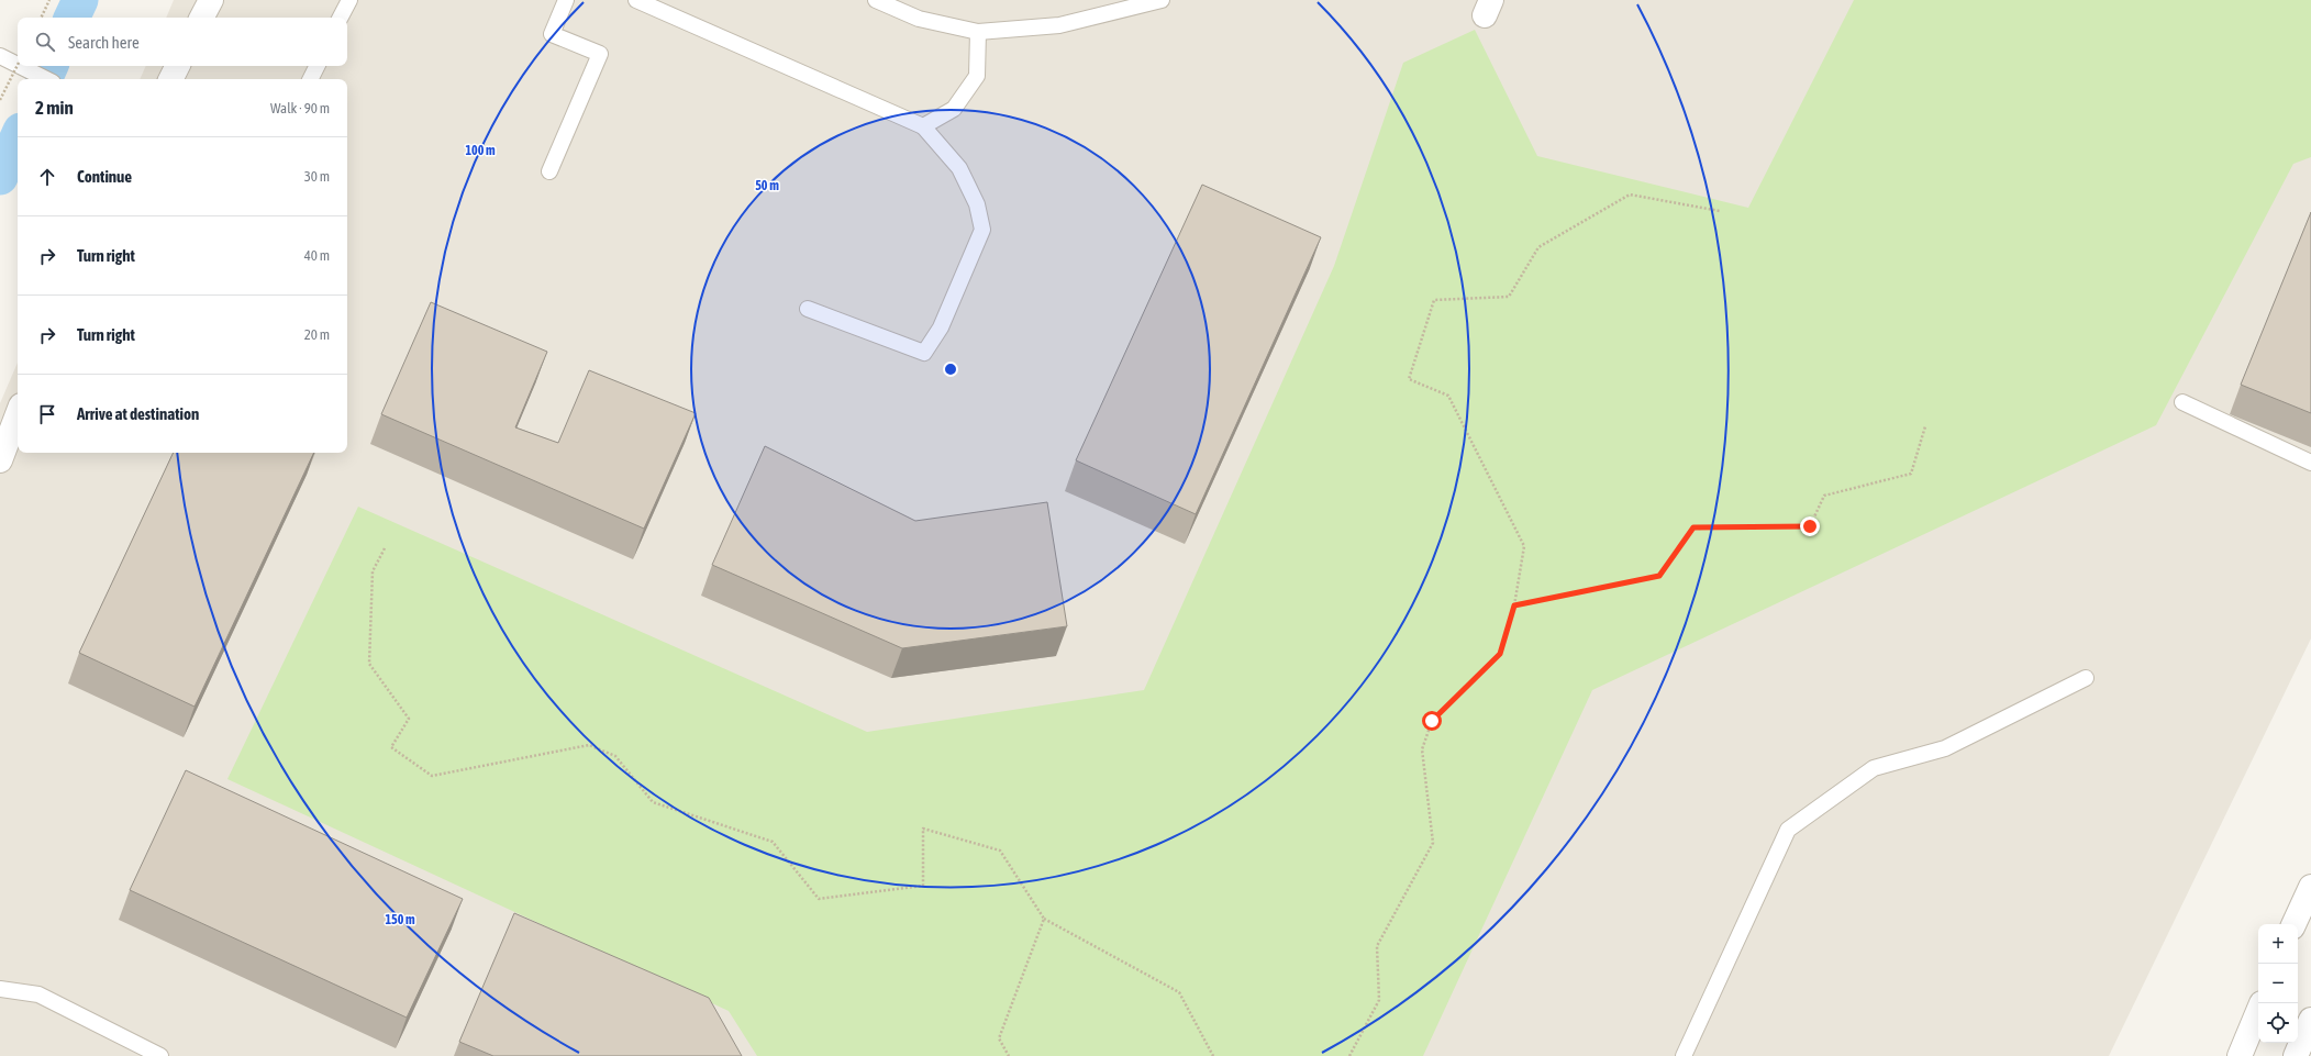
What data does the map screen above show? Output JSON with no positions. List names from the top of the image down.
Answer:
{
  "page": {
    "search": "Search here",
    "heading": ["2 min", "Walk · 90 m"],
    "list": [
      ["Continue", "30 m"],
      ["Turn right", "40 m"],
      ["Turn right", "20 m"],
      "Arrive at destination"
    ],
    "map_buttons": ["+", "−"]
  },
  "rings": ["100 m", "50 m", "150 m"]
}
